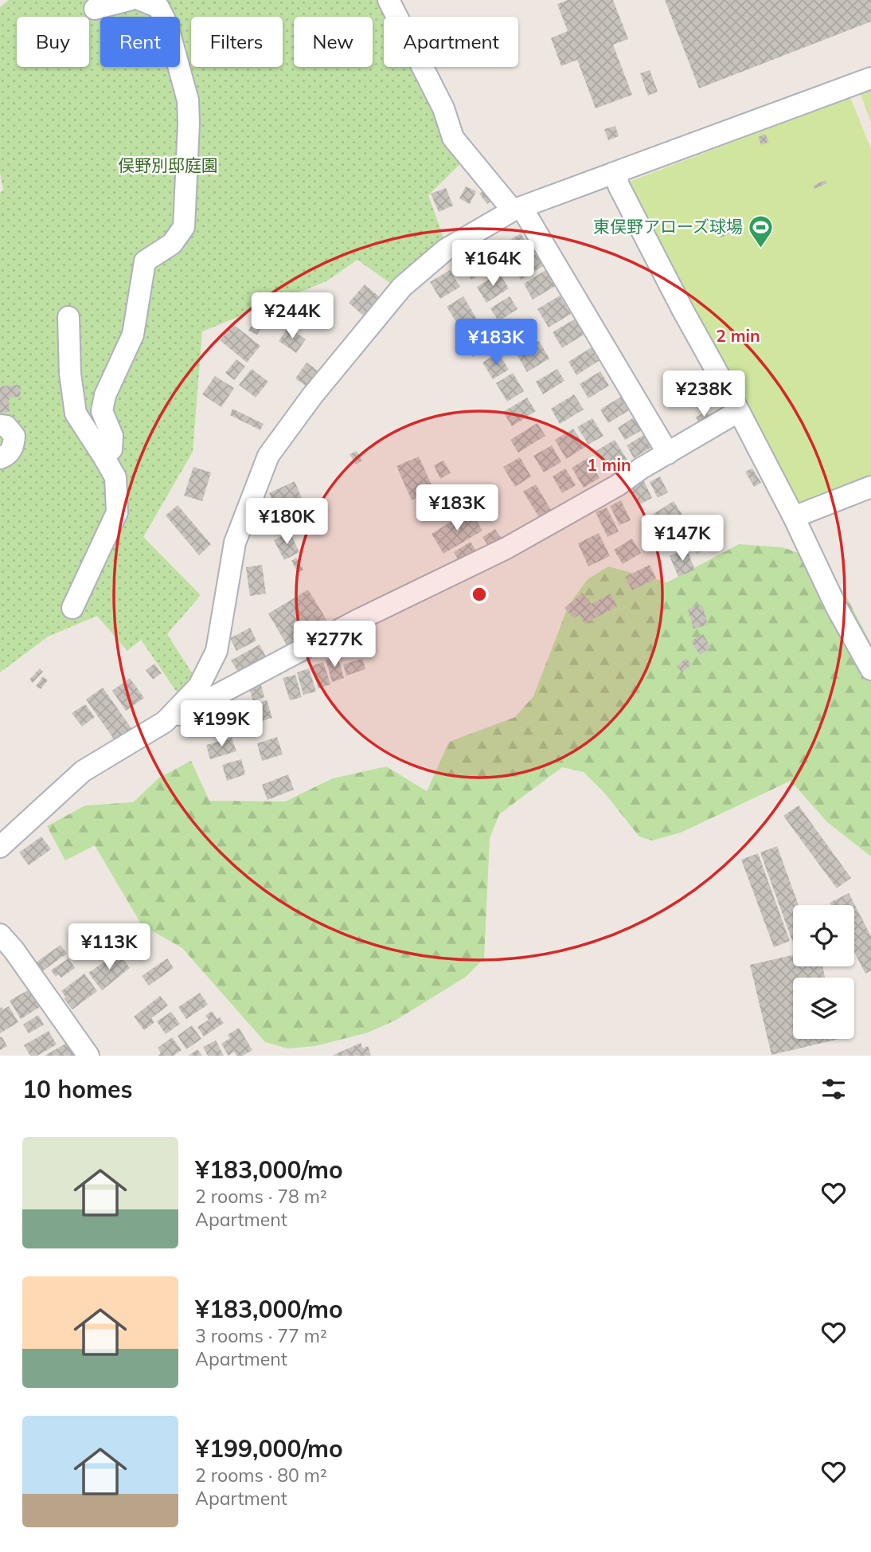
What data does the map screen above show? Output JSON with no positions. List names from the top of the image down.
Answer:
{
  "parks": ["俣野別邸庭園"],
  "places": {
    "sports": ["東俣野アローズ球場"]
  },
  "page": {
    "chip": [
      "Buy",
      "Rent",
      "Filters",
      "New",
      "Apartment"
    ],
    "price": [
      "¥164K",
      "¥244K",
      "¥183K",
      "¥238K",
      "¥183K",
      "¥180K",
      "¥147K",
      "¥277K",
      "¥199K",
      "¥113K"
    ],
    "heading": "10 homes",
    "list": [
      {
        "name": "¥183,000/mo",
        "note": "2 rooms · 78 m² · Apartment"
      },
      {
        "name": "¥183,000/mo",
        "note": "3 rooms · 77 m² · Apartment"
      },
      {
        "name": "¥199,000/mo",
        "note": "2 rooms · 80 m² · Apartment"
      }
    ]
  },
  "rings": ["2 min", "1 min"]
}
